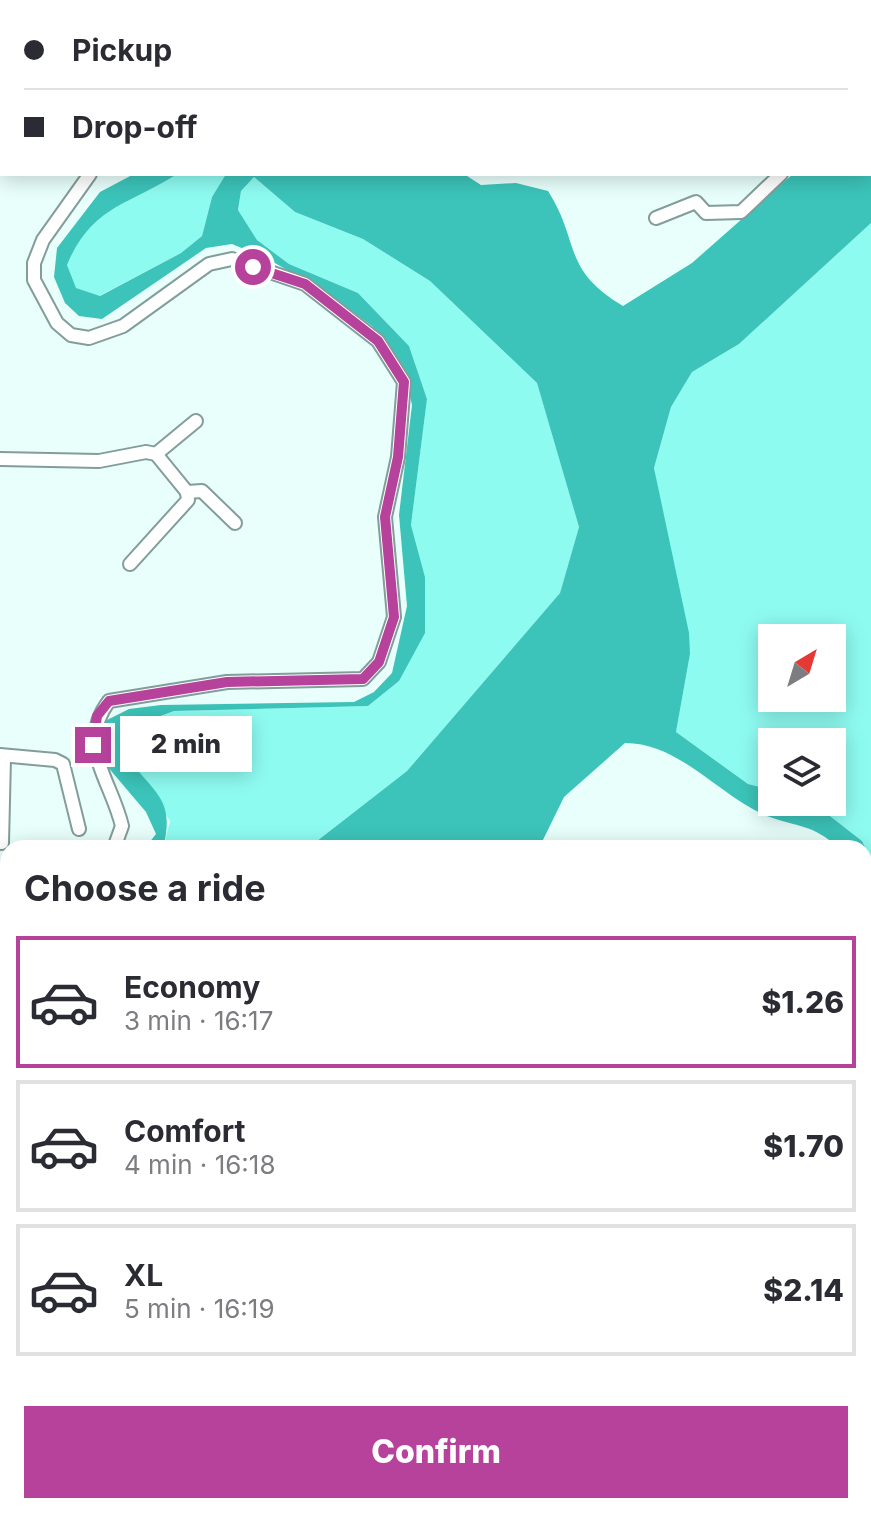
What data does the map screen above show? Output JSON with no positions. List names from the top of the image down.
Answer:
{
  "north": "top right",
  "page": {
    "banner": ["Pickup", "Drop-off"],
    "bubble": "2 min",
    "heading": "Choose a ride",
    "list": [
      {
        "name": "Economy",
        "note": "3 min · 16:17",
        "value": "$1.26"
      },
      {
        "name": "Comfort",
        "note": "4 min · 16:18",
        "value": "$1.70"
      },
      {
        "name": "XL",
        "note": "5 min · 16:19",
        "value": "$2.14"
      }
    ],
    "buttons": "Confirm"
  }
}
